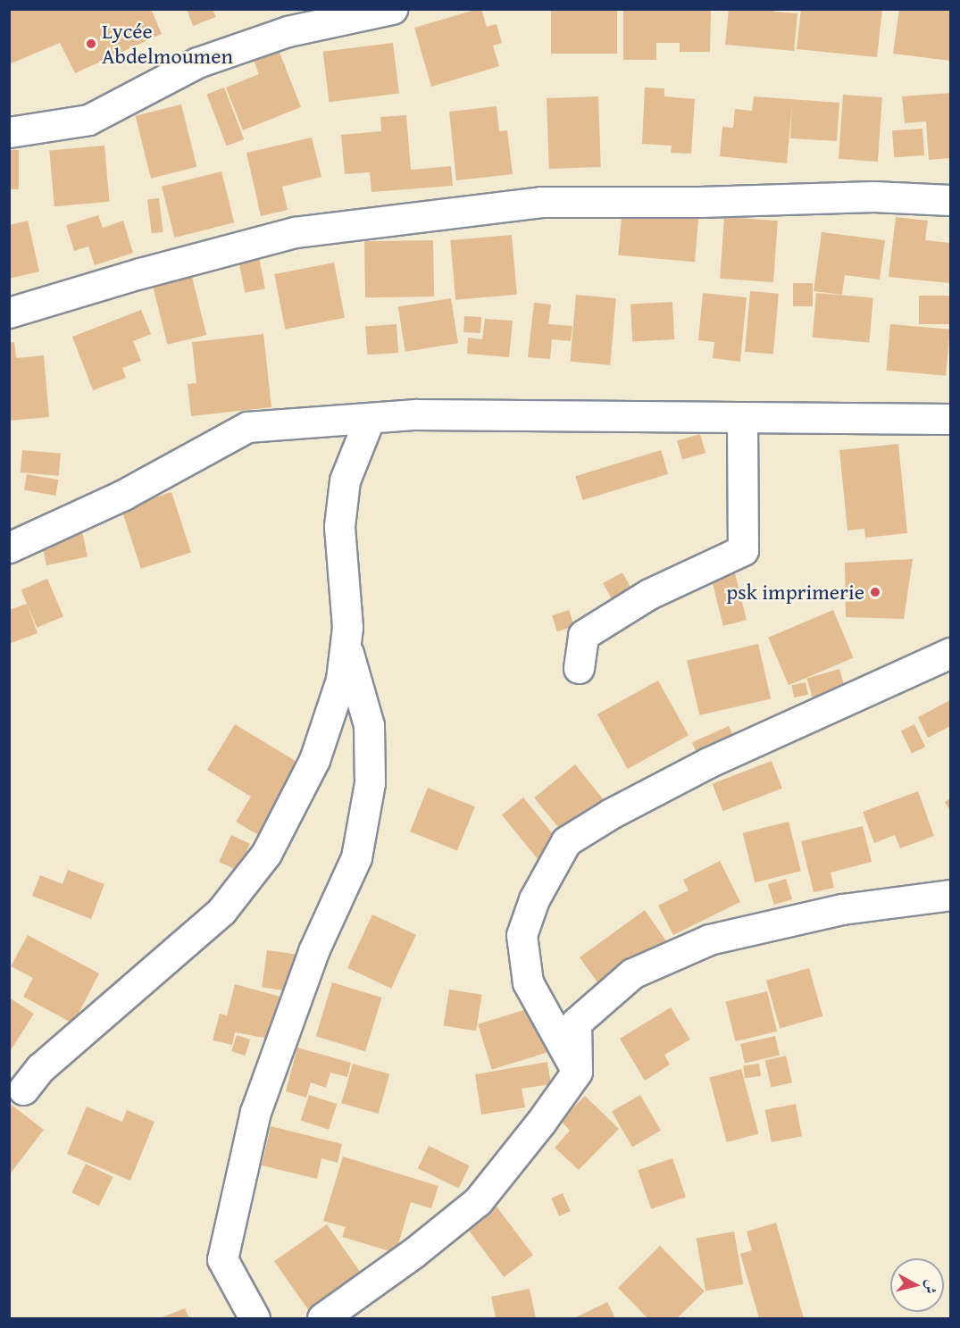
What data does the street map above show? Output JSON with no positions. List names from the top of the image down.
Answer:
{
  "places": ["Lycée Abdelmoumen", "psk imprimerie"],
  "north": "right"
}
